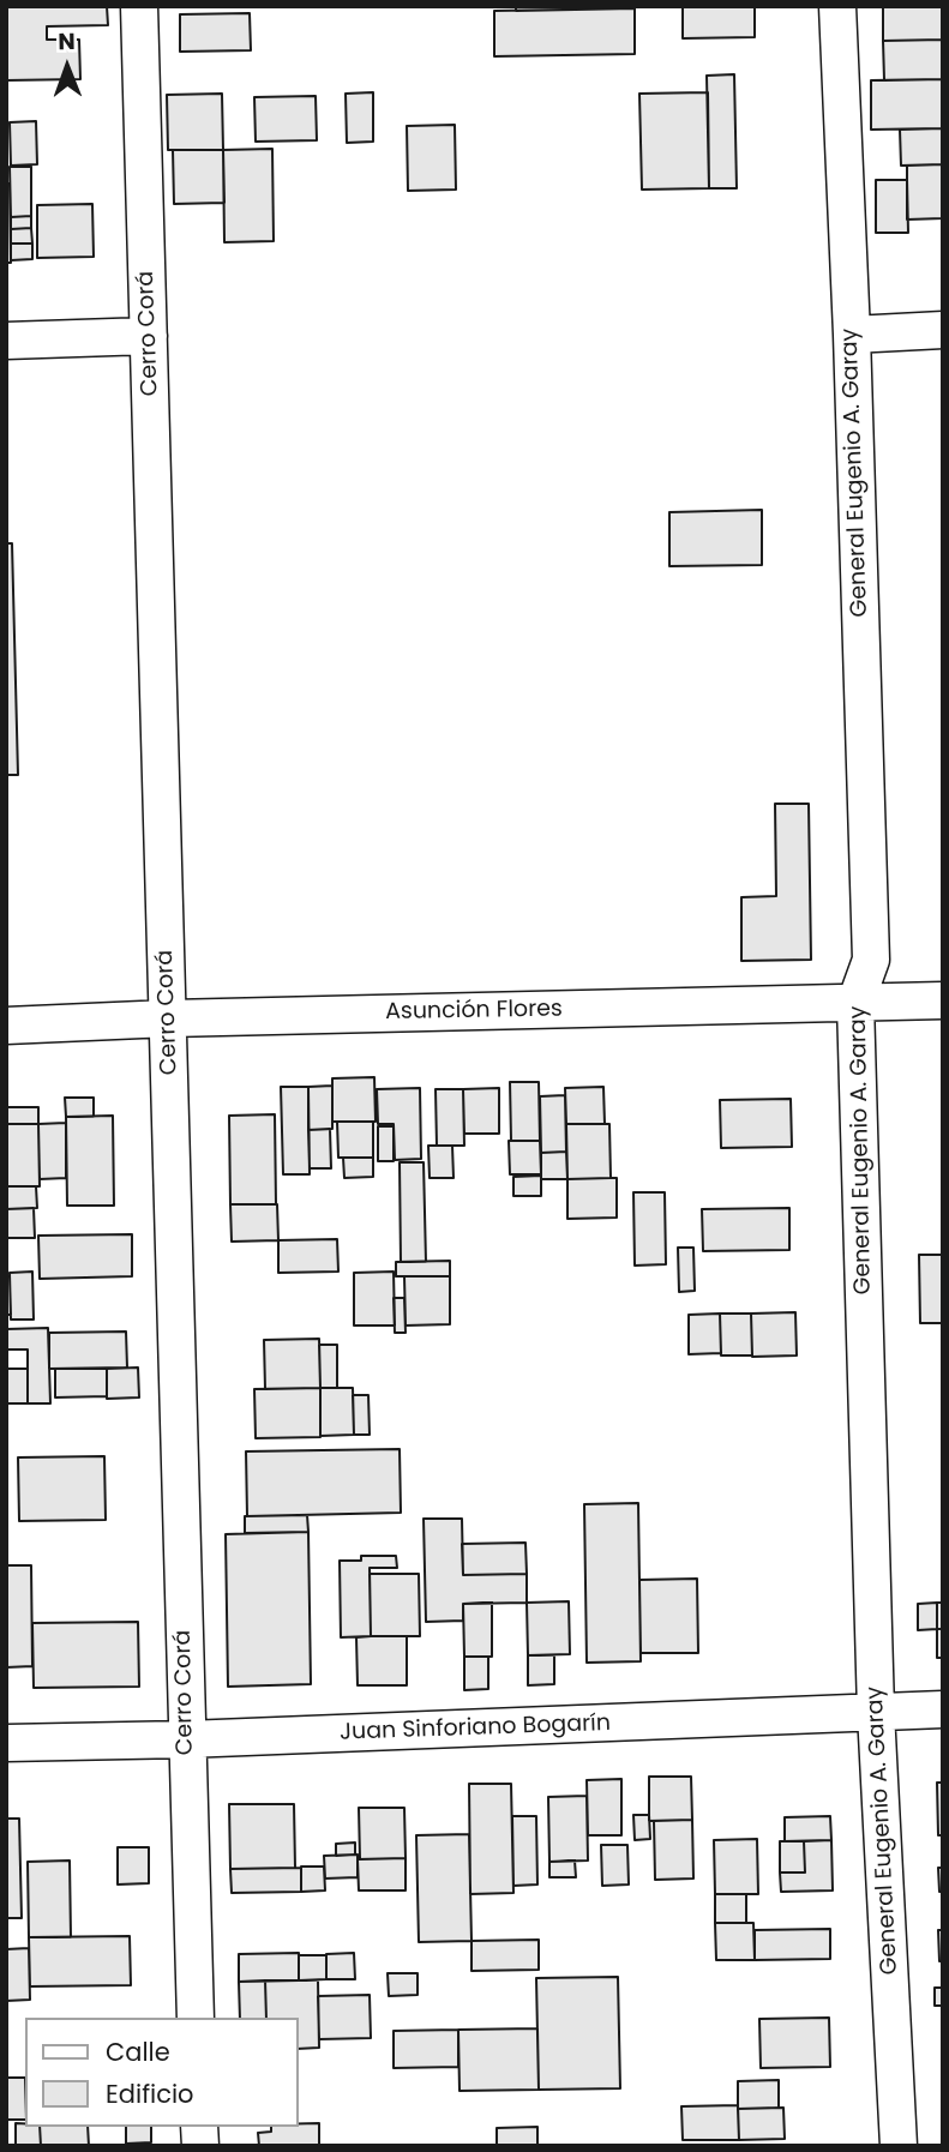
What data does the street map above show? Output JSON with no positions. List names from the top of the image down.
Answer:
{
  "streets": {
    "street": [
      "Cerro Corá",
      "General Eugenio A. Garay",
      "Asunción Flores",
      "Juan Sinforiano Bogarín"
    ]
  },
  "crossings": [
    ["Cerro Corá", "Asunción Flores"],
    ["Cerro Corá", "Juan Sinforiano Bogarín"],
    ["General Eugenio A. Garay", "Asunción Flores"],
    ["General Eugenio A. Garay", "Juan Sinforiano Bogarín"]
  ],
  "legend": ["Calle", "Edificio"],
  "north": "top"
}
